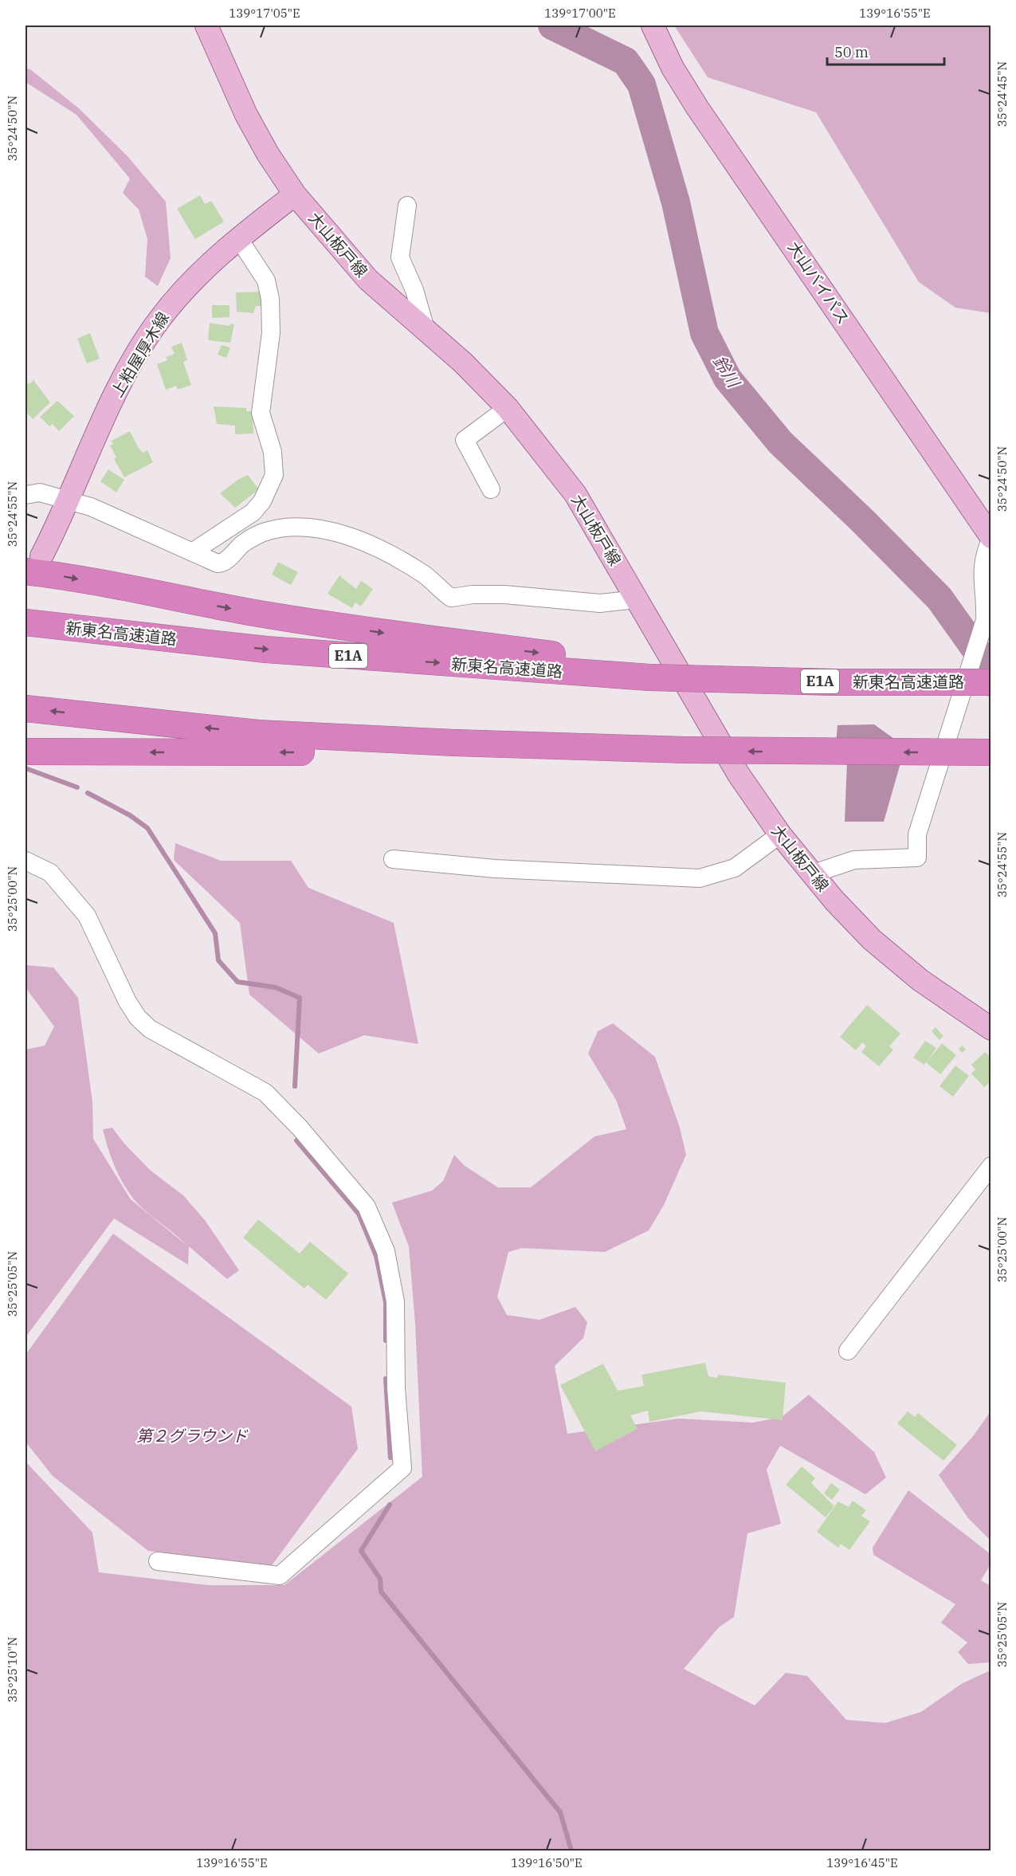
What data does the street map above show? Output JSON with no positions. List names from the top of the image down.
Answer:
{
  "streets": {
    "highway": ["新東名高速道路", "E1A"],
    "main road": ["大山板戸線", "大山バイパス", "上粕屋厚木線"]
  },
  "crossings": [
    ["大山板戸線", "上粕屋厚木線"]
  ],
  "water": ["鈴川"],
  "parks": ["第２グラウンド"],
  "scale_bar": "50 m",
  "coordinates": [
    "139°17'05\"E",
    "139°17'00\"E",
    "139°16'55\"E",
    "35°24'45\"N",
    "35°24'50\"N",
    "35°24'55\"N",
    "35°25'00\"N",
    "35°25'05\"N",
    "35°25'10\"N",
    "139°16'50\"E",
    "139°16'45\"E"
  ]
}
